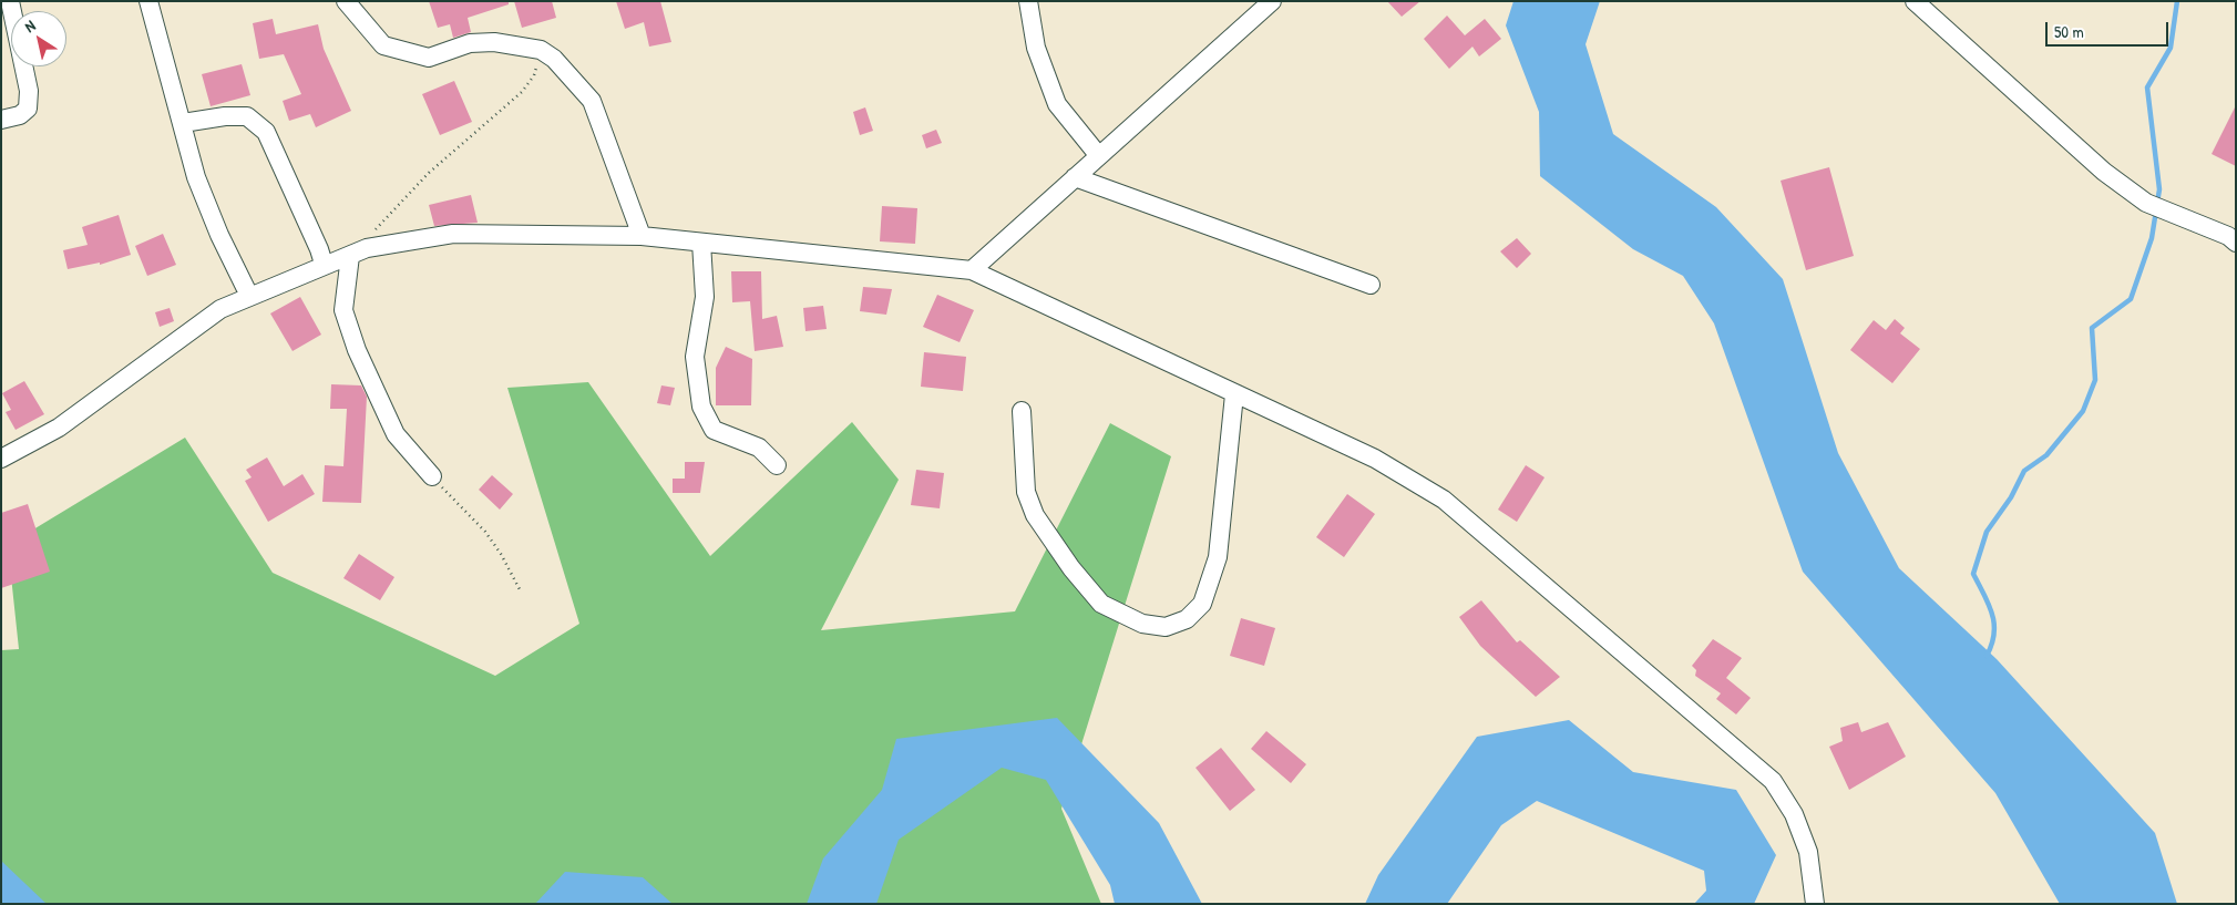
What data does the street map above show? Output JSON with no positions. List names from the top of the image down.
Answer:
{
  "scale_bar": "50 m",
  "north": "top left"
}
